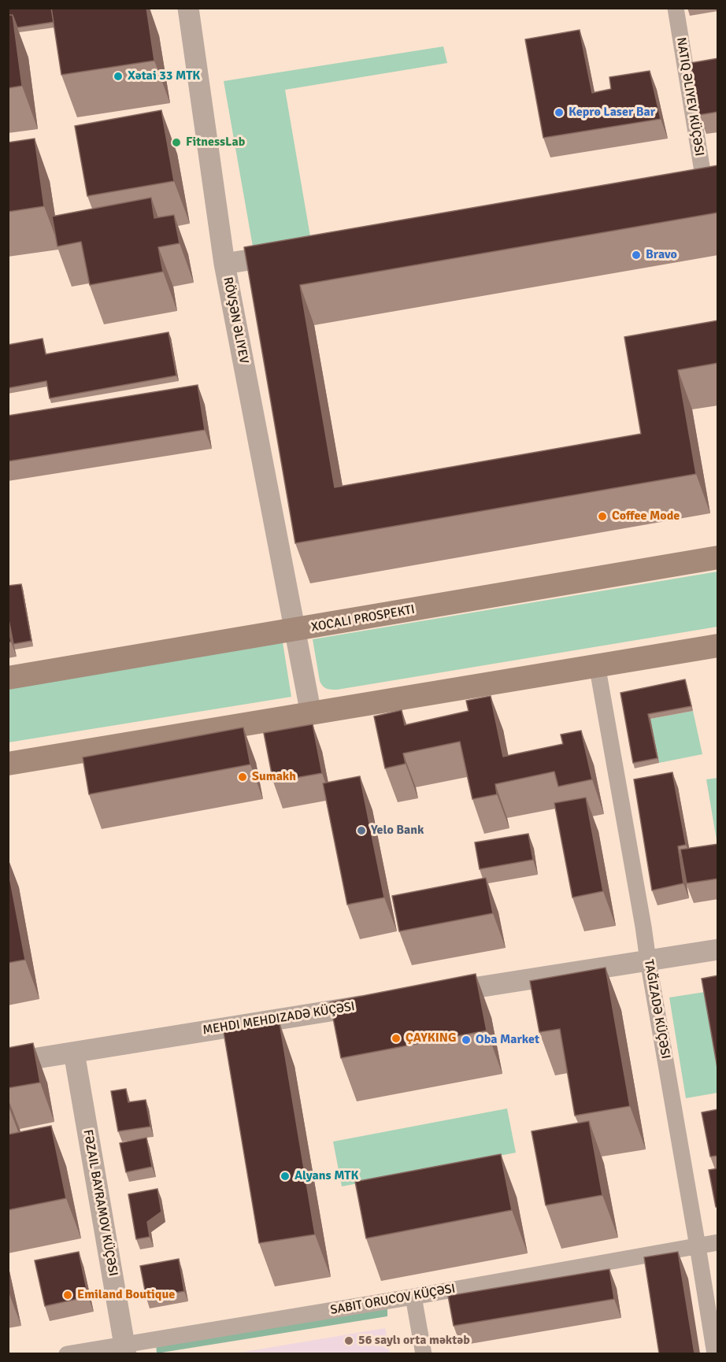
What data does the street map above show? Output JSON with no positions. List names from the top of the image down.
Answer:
{
  "streets": {
    "street": [
      "NATIQ ƏLIYEV KÜÇƏSI",
      "RÖVŞƏN ƏLIYEV",
      "MEHDI MEHDIZADƏ KÜÇƏSI",
      "FƏZAIL BAYRAMOV KÜÇƏSI",
      "SABIT ORUCOV KÜÇƏSI"
    ]
  },
  "crossings": [
    ["MEHDI MEHDIZADƏ KÜÇƏSI", "FƏZAIL BAYRAMOV KÜÇƏSI"],
    ["FƏZAIL BAYRAMOV KÜÇƏSI", "SABIT ORUCOV KÜÇƏSI"]
  ],
  "places": [
    "Xətai 33 MTK",
    "Kepro Laser Bar",
    "FitnessLab",
    "Bravo",
    "Coffee Mode",
    "Sumakh",
    "Yelo Bank",
    "ÇAYKING",
    "Oba Market",
    "Alyans MTK",
    "Emiland Boutique",
    "56 saylı orta məktəb"
  ]
}
